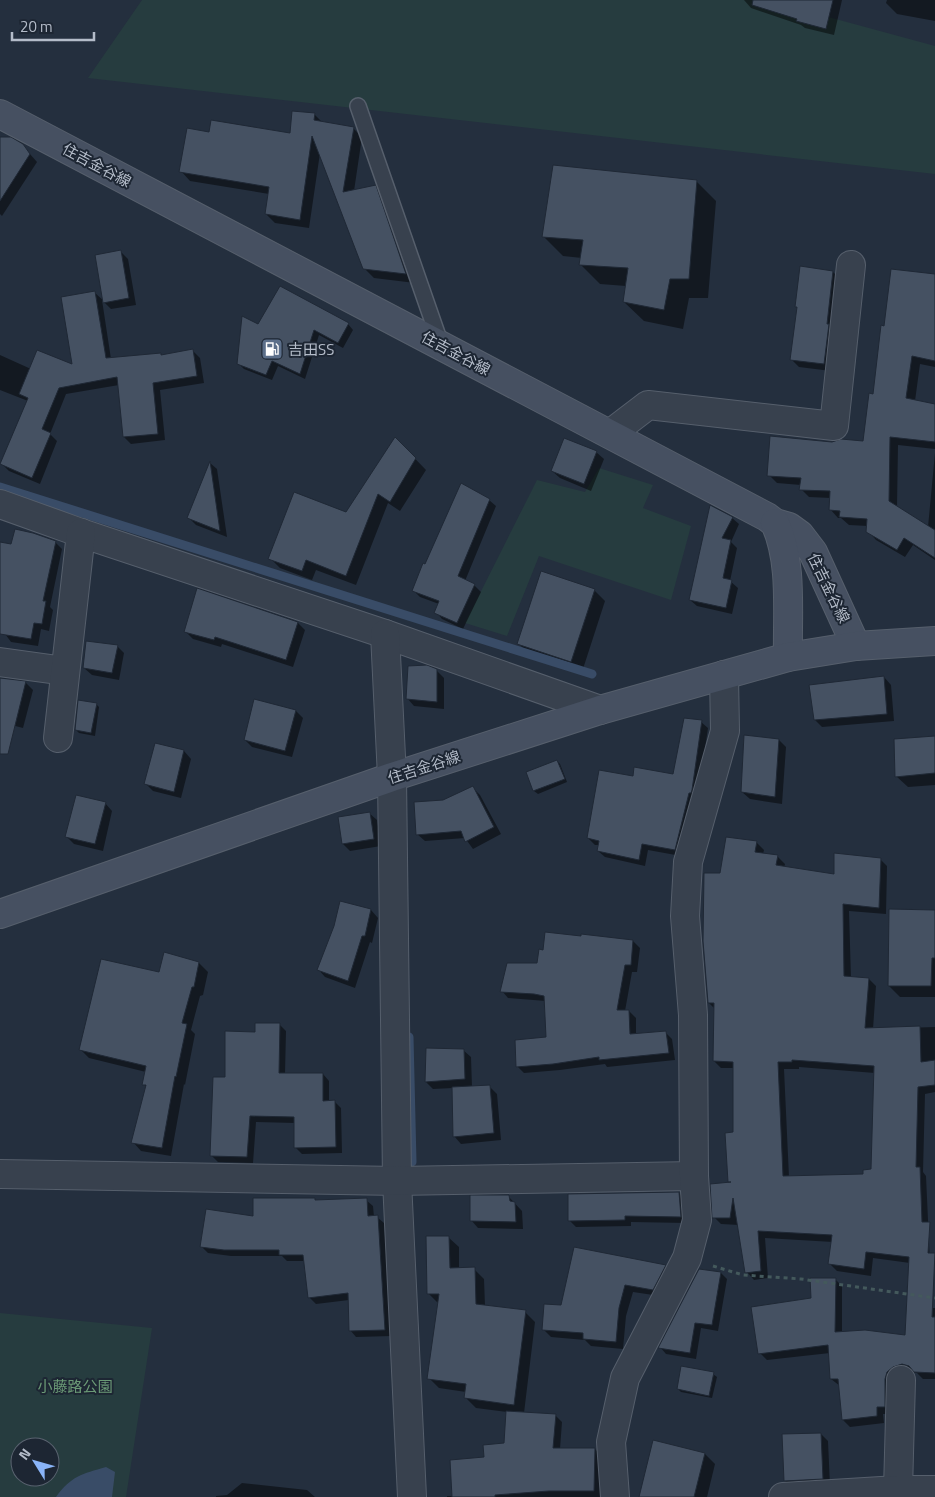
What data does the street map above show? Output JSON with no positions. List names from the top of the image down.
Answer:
{
  "streets": {
    "main road": ["住吉金谷線"]
  },
  "parks": ["小藤路公園"],
  "places": {
    "fuel station": ["吉田SS"]
  },
  "scale_bar": "20 m",
  "north": "top left"
}
